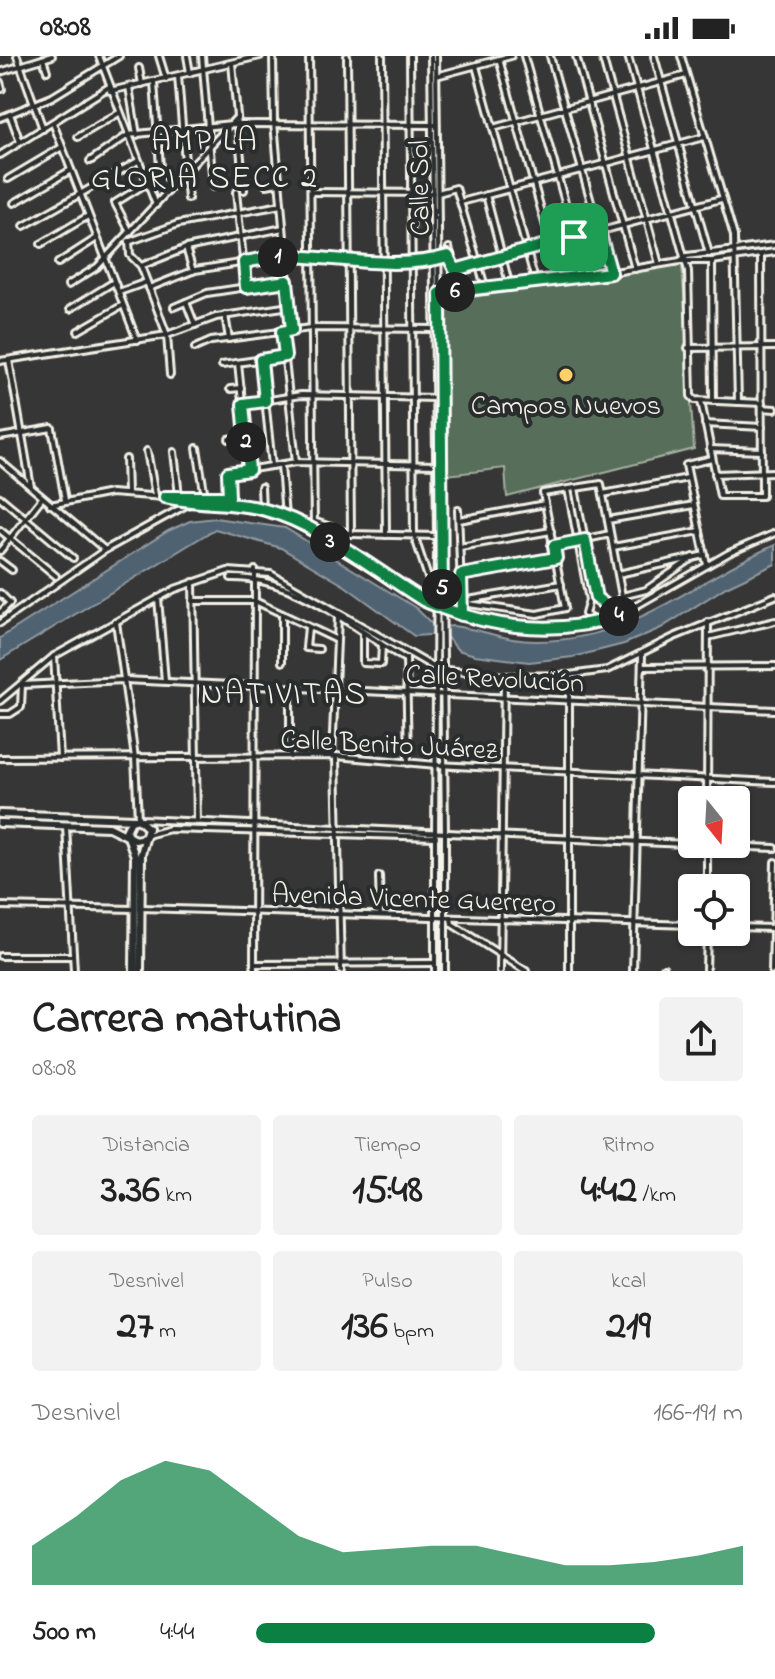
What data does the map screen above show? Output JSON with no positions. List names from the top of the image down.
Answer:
{
  "streets": {
    "street": [
      "Calle Sol",
      "Calle Revolución",
      "Calle Benito Juárez",
      "Avenida Vicente Guerrero"
    ]
  },
  "districts": ["AMP LA GLORIA SECC 2", "NATIVITAS"],
  "places": ["Campos Nuevos"],
  "north": "bottom",
  "page": {
    "status": "08:08",
    "pins": [
      "1",
      "6",
      "2",
      "3",
      "5",
      "4"
    ],
    "heading": ["Carrera matutina", "08:08"],
    "stats": [
      ["Distancia", "3.36 km"],
      ["Tiempo", "15:48"],
      ["Ritmo", "4:42 /km"],
      ["Desnivel", "27 m"],
      ["Pulso", "136 bpm"],
      ["kcal", "219"]
    ],
    "chart": ["Desnivel", "166–191 m"],
    "list": [
      {
        "name": "500 m",
        "note": "4:44"
      }
    ]
  }
}
